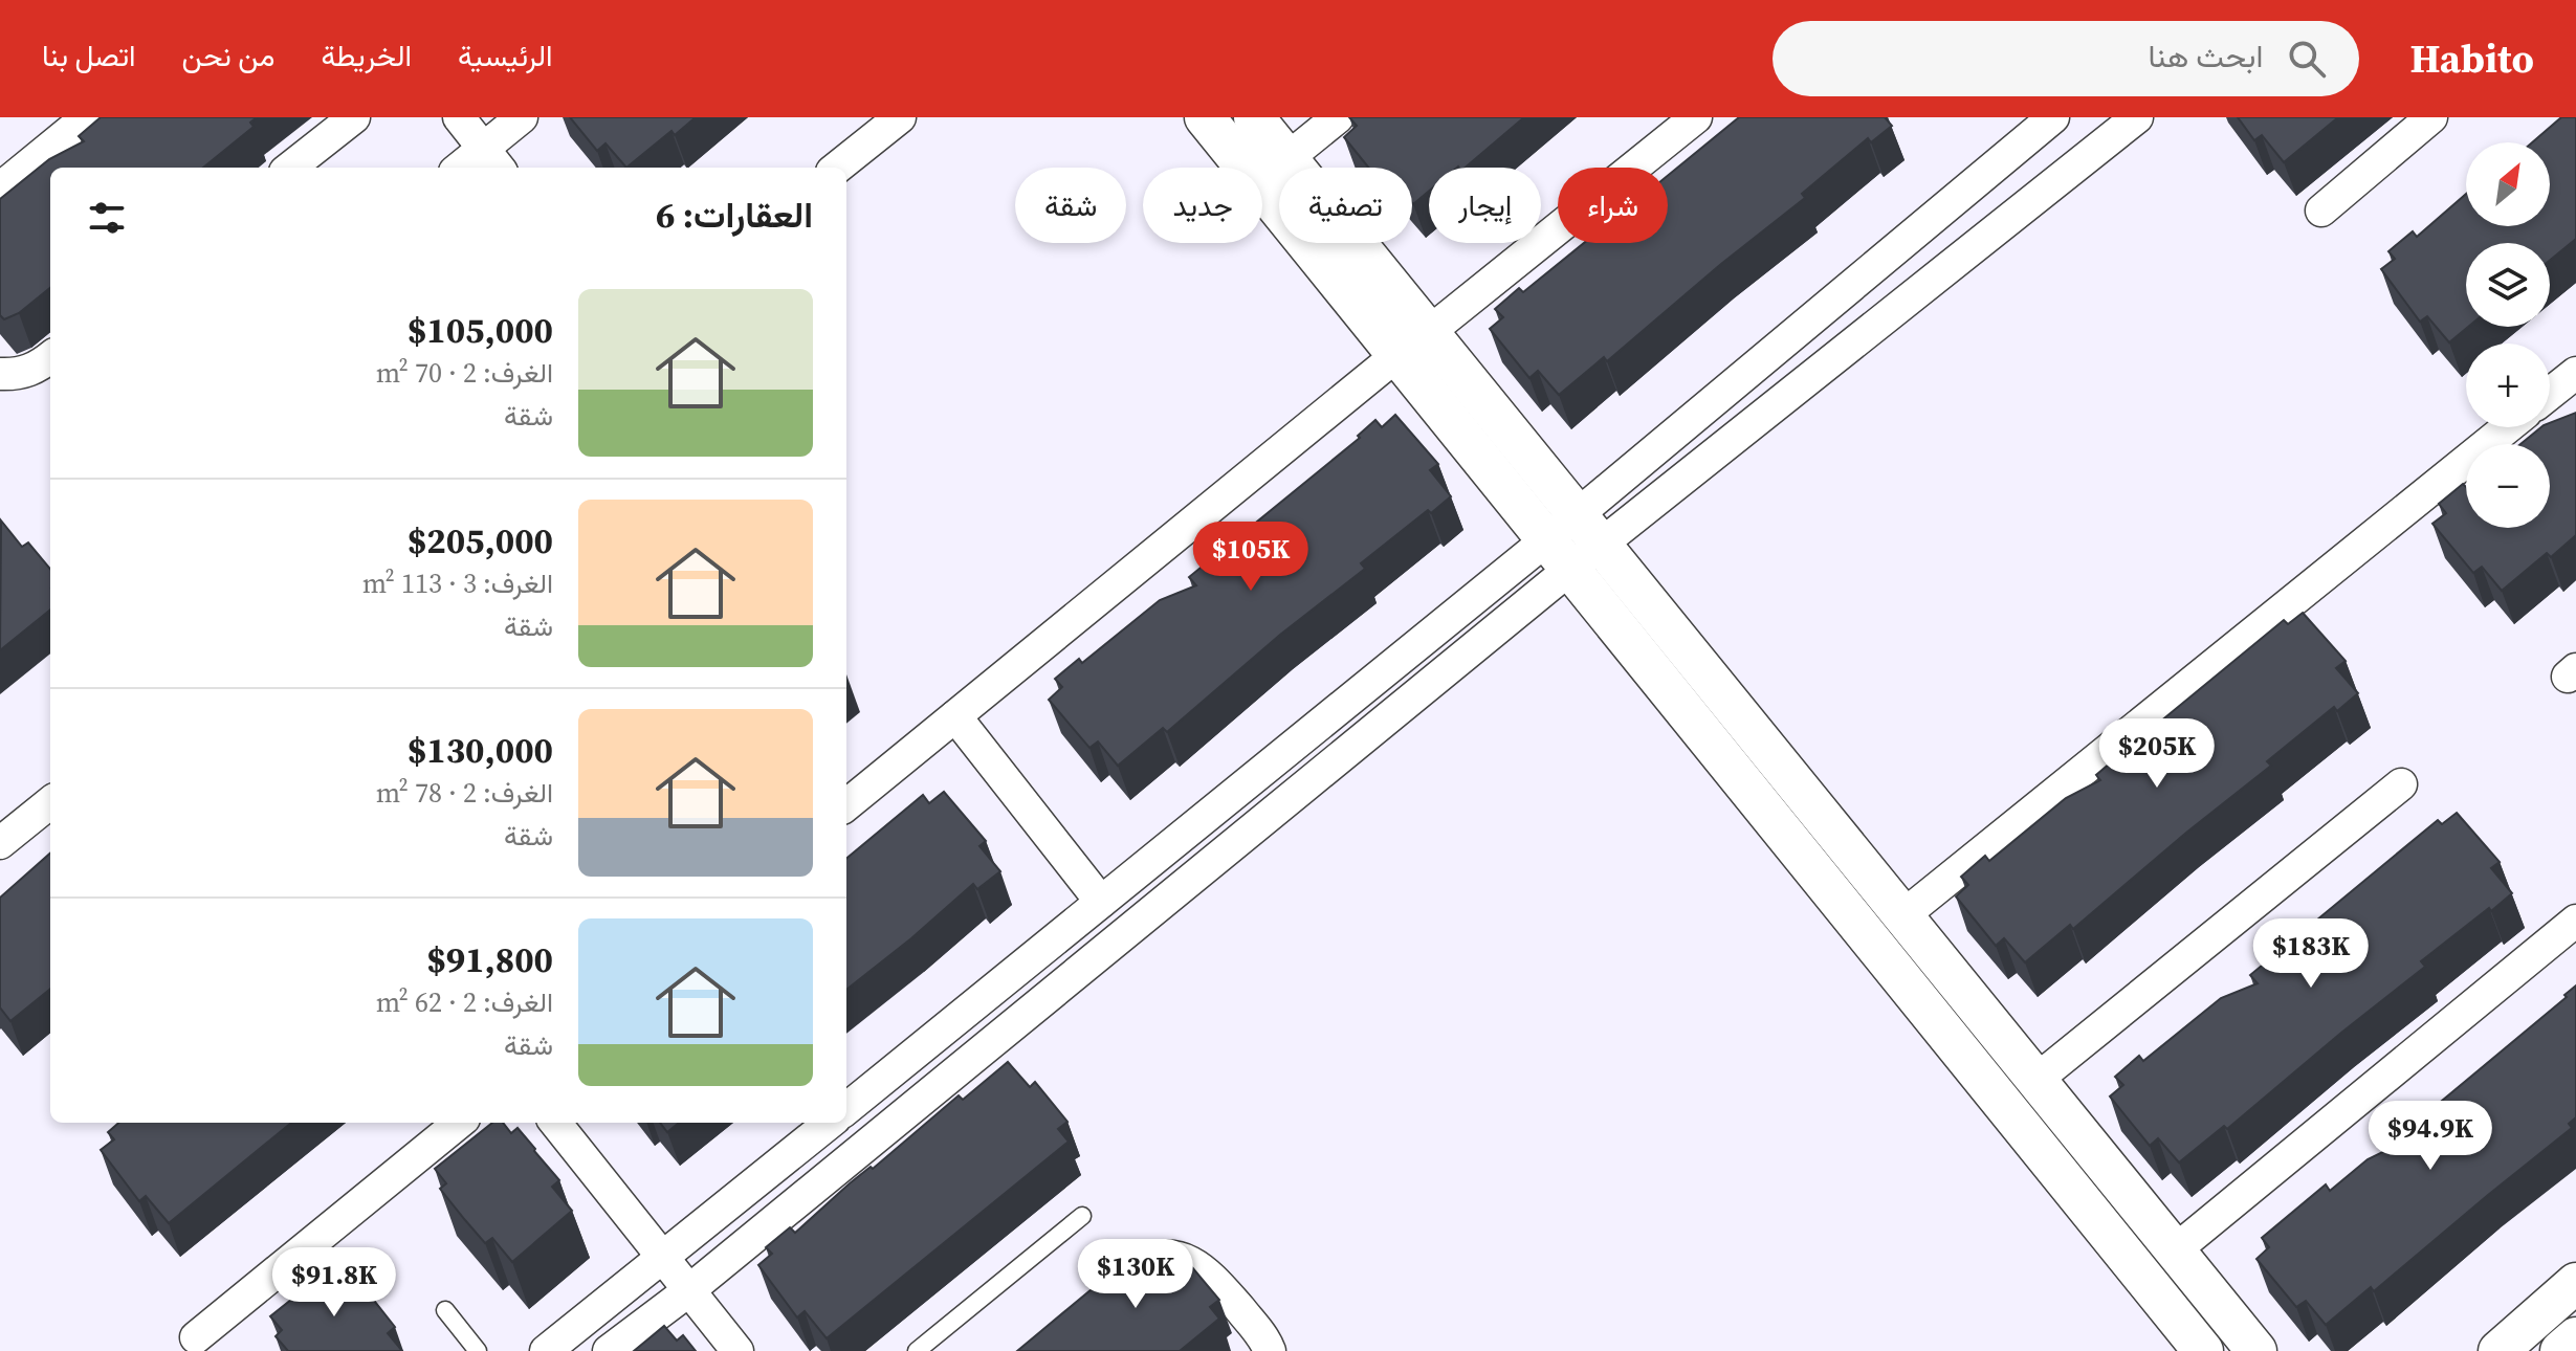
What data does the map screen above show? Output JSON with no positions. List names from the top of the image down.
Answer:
{
  "north": "top right",
  "page": {
    "header": "Habito",
    "search": "ابحث هنا",
    "nav": [
      "الرئيسية",
      "الخريطة",
      "من نحن",
      "اتصل بنا"
    ],
    "map_buttons": ["+", "−"],
    "chip": [
      "شراء",
      "إيجار",
      "تصفية",
      "جديد",
      "شقة"
    ],
    "heading": "العقارات: 6",
    "list": [
      {
        "name": "$105,000",
        "note": "الغرف: 2 · 70 m² · شقة"
      },
      {
        "name": "$205,000",
        "note": "الغرف: 3 · 113 m² · شقة"
      },
      {
        "name": "$130,000",
        "note": "الغرف: 2 · 78 m² · شقة"
      },
      {
        "name": "$91,800",
        "note": "الغرف: 2 · 62 m² · شقة"
      }
    ],
    "price": [
      "$105K",
      "$205K",
      "$183K",
      "$94.9K",
      "$130K",
      "$91.8K"
    ]
  }
}
